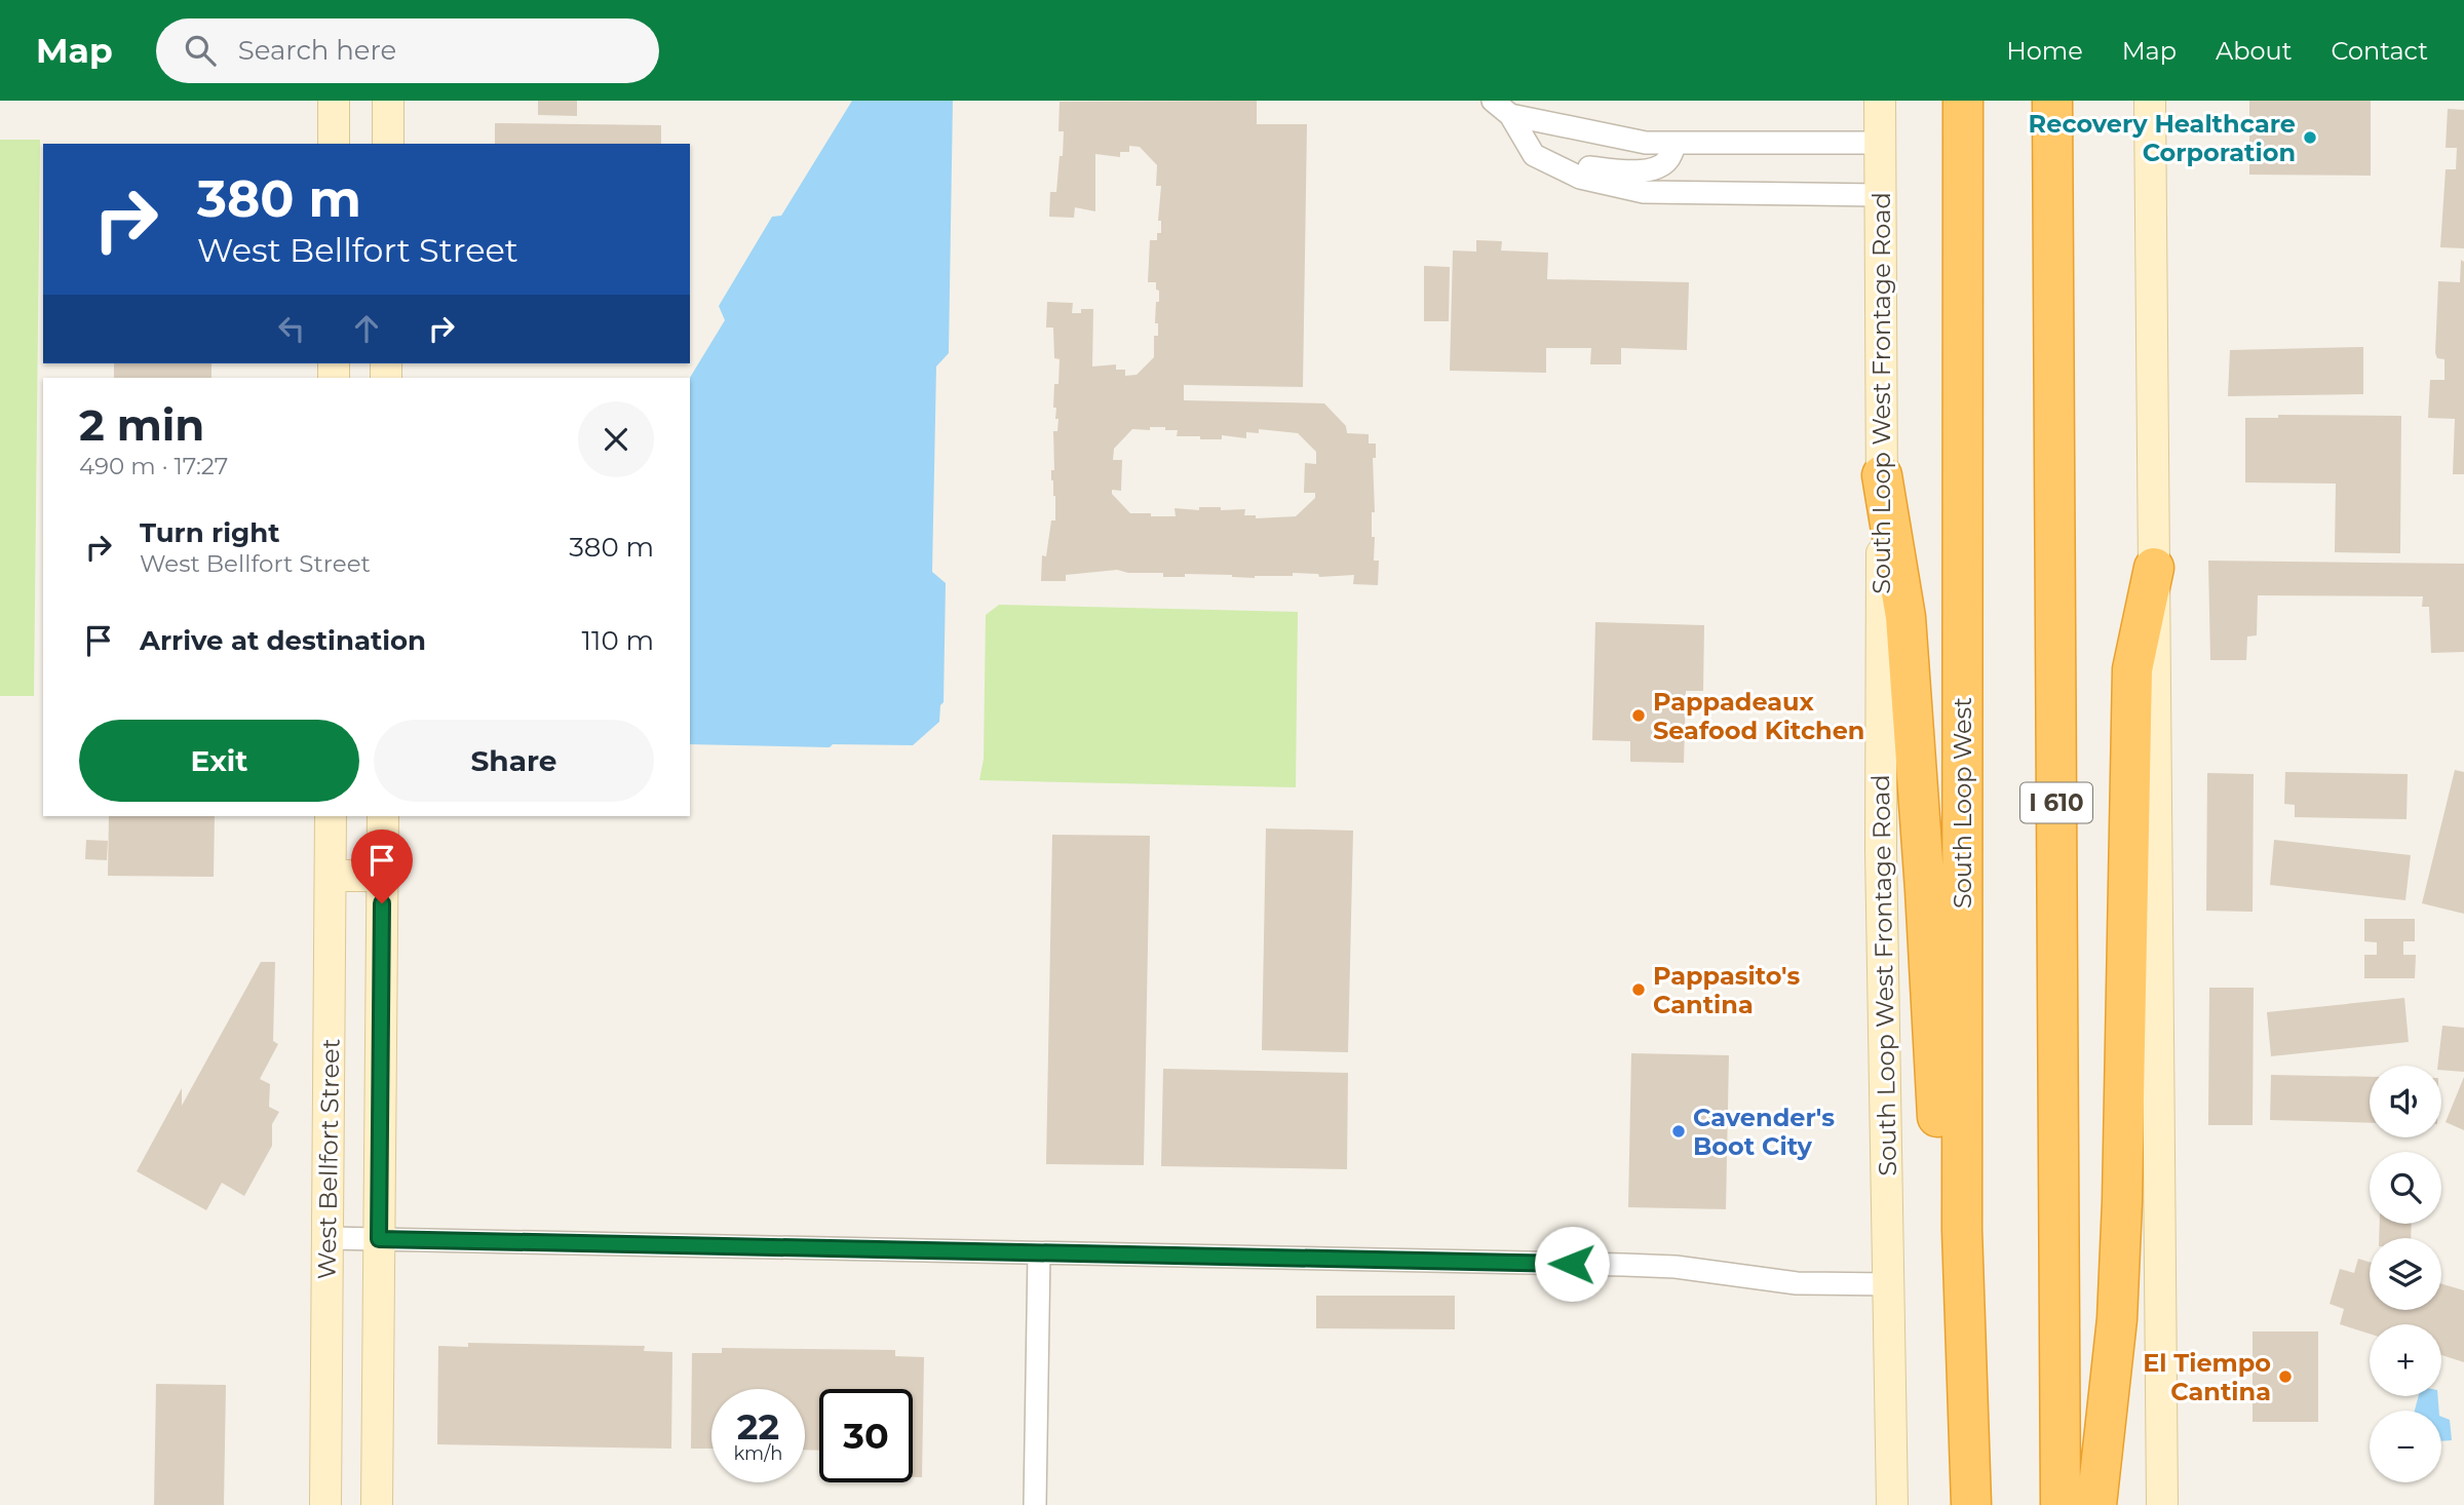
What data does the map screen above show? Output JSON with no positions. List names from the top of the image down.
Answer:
{
  "streets": {
    "highway": ["South Loop West", "I 610"],
    "main road": ["South Loop West Frontage Road", "West Bellfort Street"]
  },
  "places": [
    "Recovery Healthcare Corporation",
    "Pappadeaux Seafood Kitchen",
    "Pappasito's Cantina",
    "Cavender's Boot City",
    "El Tiempo Cantina"
  ],
  "page": {
    "header": "Map",
    "search": "Search here",
    "nav": [
      "Home",
      "Map",
      "About",
      "Contact"
    ],
    "turn": ["380 m", "West Bellfort Street"],
    "heading": ["2 min", "490 m · 17:27"],
    "list": [
      {
        "name": "Turn right",
        "note": "West Bellfort Street",
        "value": "380 m"
      },
      {
        "name": "Arrive at destination",
        "value": "110 m"
      }
    ],
    "buttons": ["Exit", "Share"],
    "map_buttons": ["+", "−"],
    "speed": "22 km/h",
    "limit": "30"
  }
}
